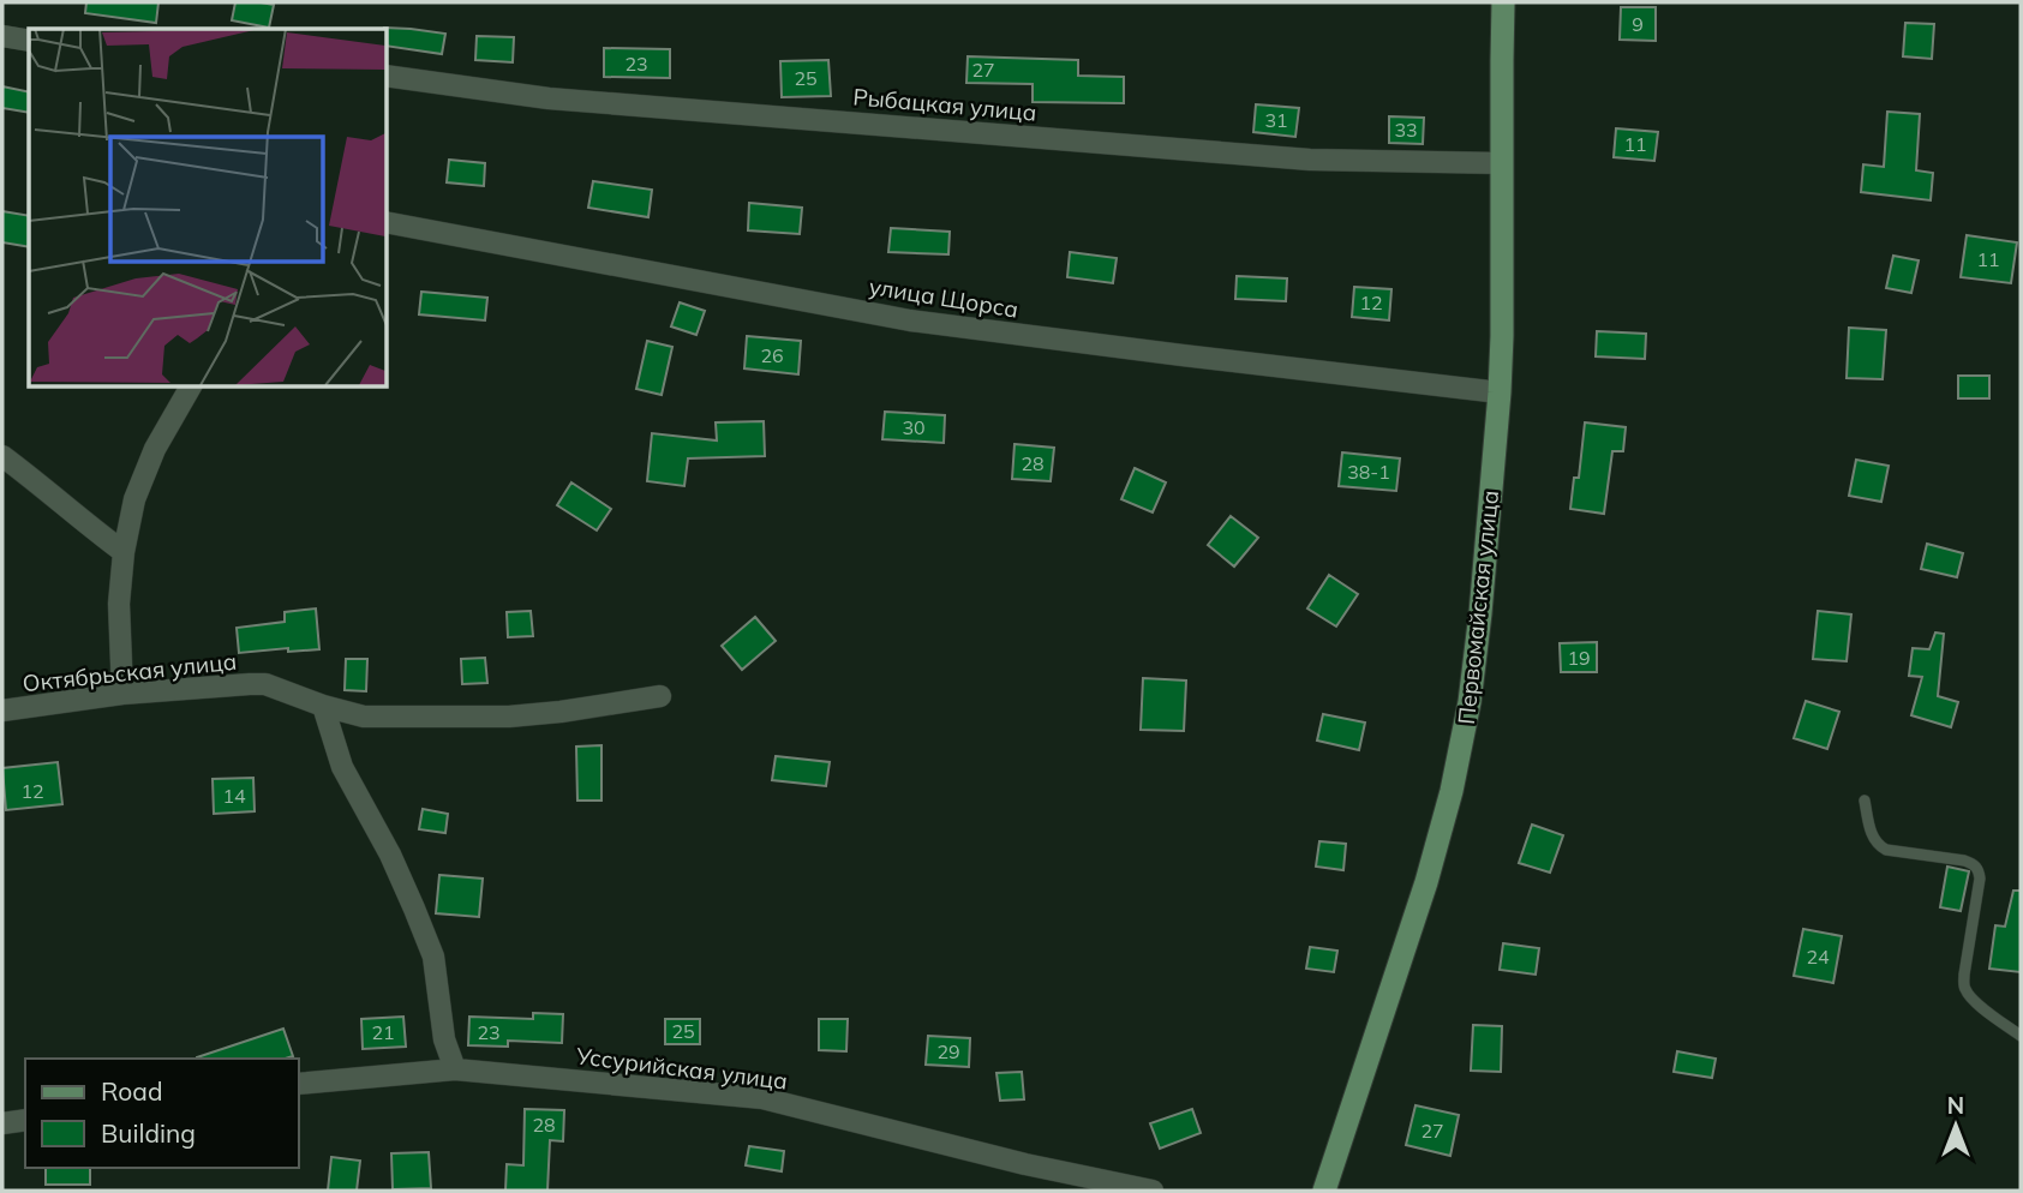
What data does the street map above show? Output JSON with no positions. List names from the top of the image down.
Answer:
{
  "streets": {
    "main road": ["Первомайская улица"],
    "street": [
      "Рыбацкая улица",
      "улица Щорса",
      "Октябрьская улица",
      "Уссурийская улица"
    ]
  },
  "crossings": [
    ["Рыбацкая улица", "Первомайская улица"],
    ["улица Щорса", "Первомайская улица"]
  ],
  "house_numbers": [
    "9",
    "23",
    "27",
    "25",
    "31",
    "33",
    "11",
    "11",
    "12",
    "26",
    "30",
    "28",
    "38-1",
    "19",
    "12",
    "14",
    "24",
    "25",
    "21",
    "23",
    "29",
    "28",
    "27"
  ],
  "legend": ["Road", "Building"],
  "north": "top"
}
